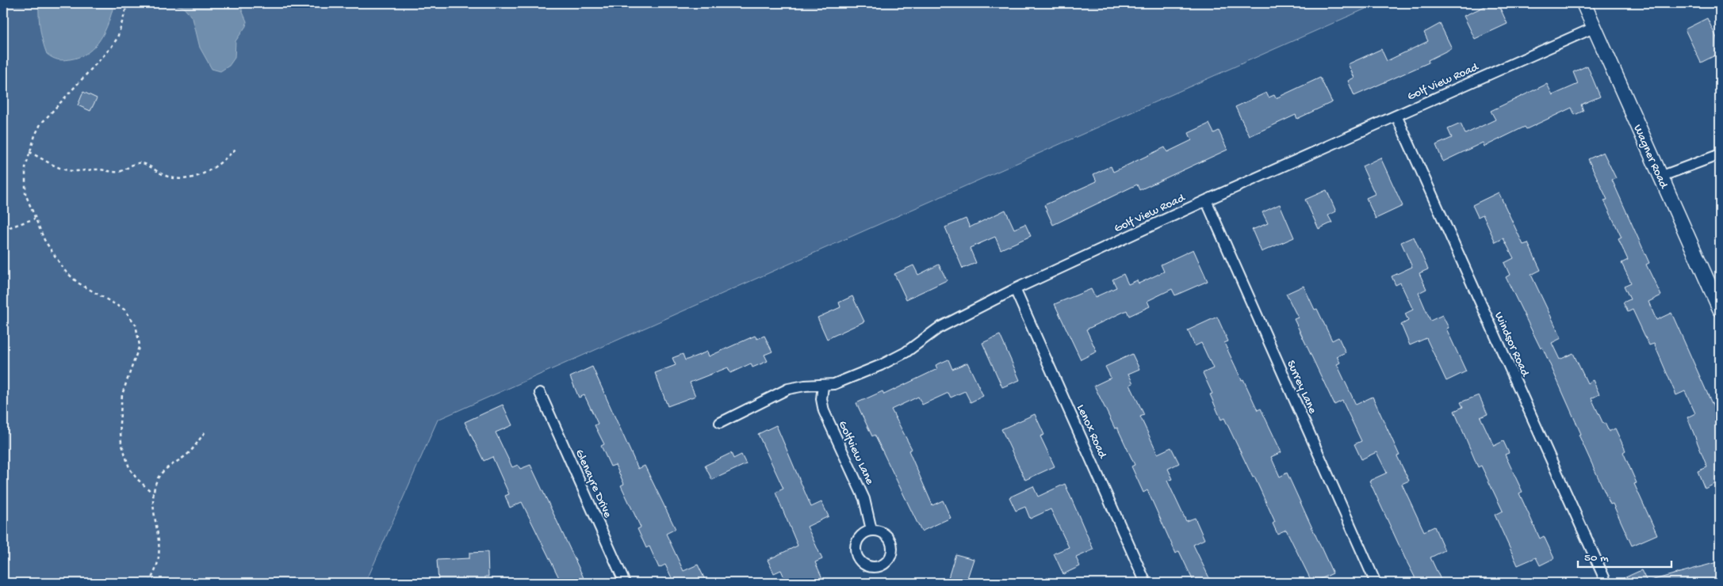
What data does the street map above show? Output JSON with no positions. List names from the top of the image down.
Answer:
{
  "streets": {
    "street": [
      "Golf View Road",
      "Wagner Road",
      "Windsor Road",
      "Surrey Lane",
      "Lenox Road",
      "Golfview Lane",
      "Glenayre Drive"
    ]
  },
  "crossings": [
    ["Golf View Road", "Wagner Road"],
    ["Golf View Road", "Windsor Road"],
    ["Golf View Road", "Surrey Lane"],
    ["Golf View Road", "Lenox Road"],
    ["Golf View Road", "Golfview Lane"]
  ],
  "scale_bar": "50 m"
}
